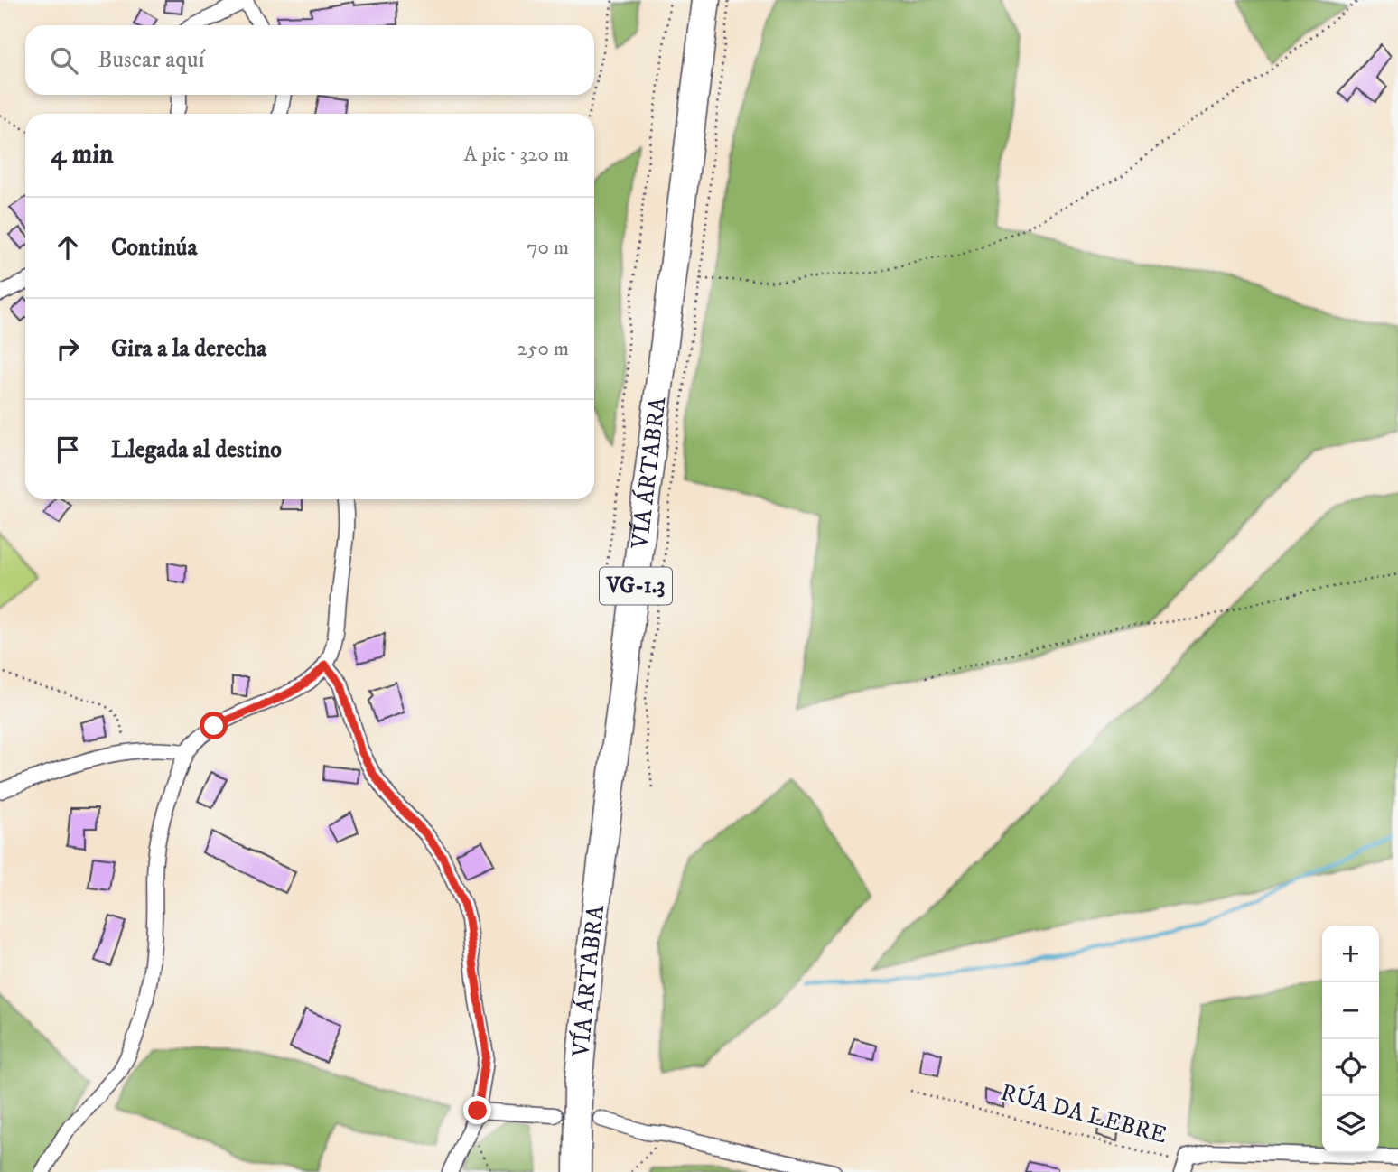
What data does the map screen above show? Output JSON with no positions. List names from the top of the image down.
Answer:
{
  "streets": {
    "highway": ["VÍA ÁRTABRA", "VG-1.3"],
    "street": ["RÚA DA LEBRE"]
  },
  "page": {
    "search": "Buscar aquí",
    "heading": ["4 min", "A pie · 320 m"],
    "list": [
      ["Continúa", "70 m"],
      ["Gira a la derecha", "250 m"],
      "Llegada al destino"
    ],
    "map_buttons": ["+", "−"]
  }
}
